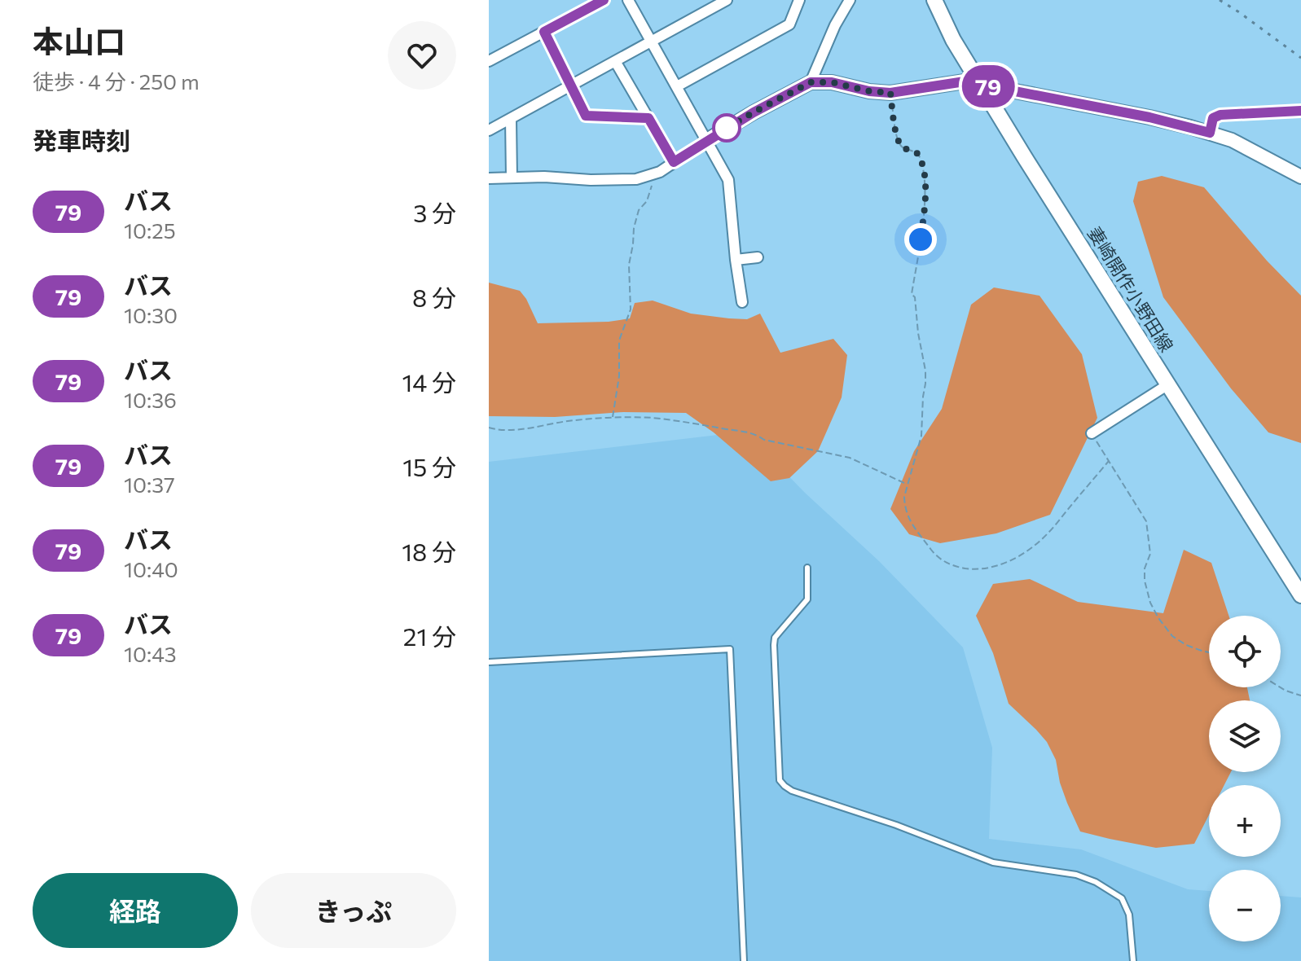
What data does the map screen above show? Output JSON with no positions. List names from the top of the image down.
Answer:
{
  "streets": {
    "main road": ["妻崎開作小野田線"]
  },
  "lines": ["bus line 79"],
  "page": {
    "heading": [
      ["本山口", "徒歩 · 4 分 · 250 m"],
      "発車時刻"
    ],
    "on_map": "79",
    "list": [
      {
        "mark": "79",
        "name": "バス",
        "note": "10:25",
        "value": "3 分"
      },
      {
        "mark": "79",
        "name": "バス",
        "note": "10:30",
        "value": "8 分"
      },
      {
        "mark": "79",
        "name": "バス",
        "note": "10:36",
        "value": "14 分"
      },
      {
        "mark": "79",
        "name": "バス",
        "note": "10:37",
        "value": "15 分"
      },
      {
        "mark": "79",
        "name": "バス",
        "note": "10:40",
        "value": "18 分"
      },
      {
        "mark": "79",
        "name": "バス",
        "note": "10:43",
        "value": "21 分"
      }
    ],
    "map_buttons": ["+", "−"],
    "buttons": ["経路", "きっぷ"]
  }
}
